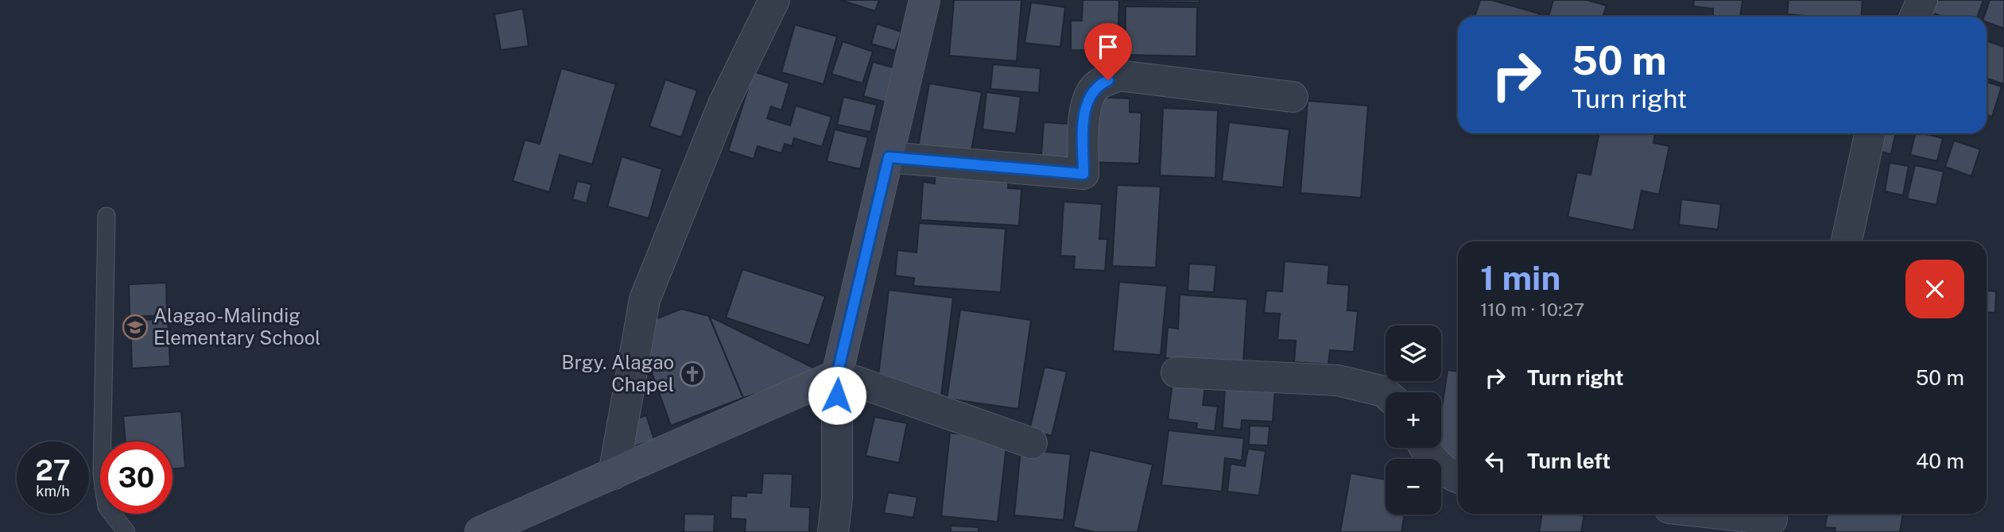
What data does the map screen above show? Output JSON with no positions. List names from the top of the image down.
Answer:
{
  "places": {
    "school or university": ["Alagao-Malindig Elementary School"],
    "church": ["Brgy. Alagao Chapel"]
  },
  "page": {
    "turn": ["50 m", "Turn right"],
    "heading": ["1 min", "110 m · 10:27"],
    "map_buttons": ["+", "−"],
    "list": [
      {
        "name": "Turn right",
        "value": "50 m"
      },
      {
        "name": "Turn left",
        "value": "40 m"
      }
    ],
    "speed": "27 km/h",
    "limit": "30"
  }
}
